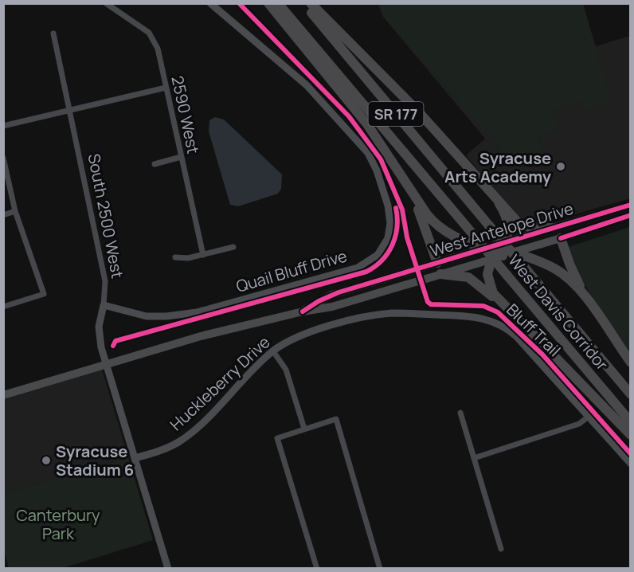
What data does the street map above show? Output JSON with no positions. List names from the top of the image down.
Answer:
{
  "streets": {
    "highway": ["SR 177", "West Davis Corridor"],
    "main road": ["West Antelope Drive"],
    "street": [
      "2590 West",
      "South 2500 West",
      "Quail Bluff Drive",
      "Huckleberry Drive"
    ],
    "cycle path": ["Bluff Trail"]
  },
  "crossings": [
    ["South 2500 West", "West Antelope Drive"],
    ["South 2500 West", "Quail Bluff Drive"],
    ["South 2500 West", "Huckleberry Drive"]
  ],
  "parks": ["Canterbury Park"],
  "places": ["Syracuse Arts Academy", "Syracuse Stadium 6"]
}
